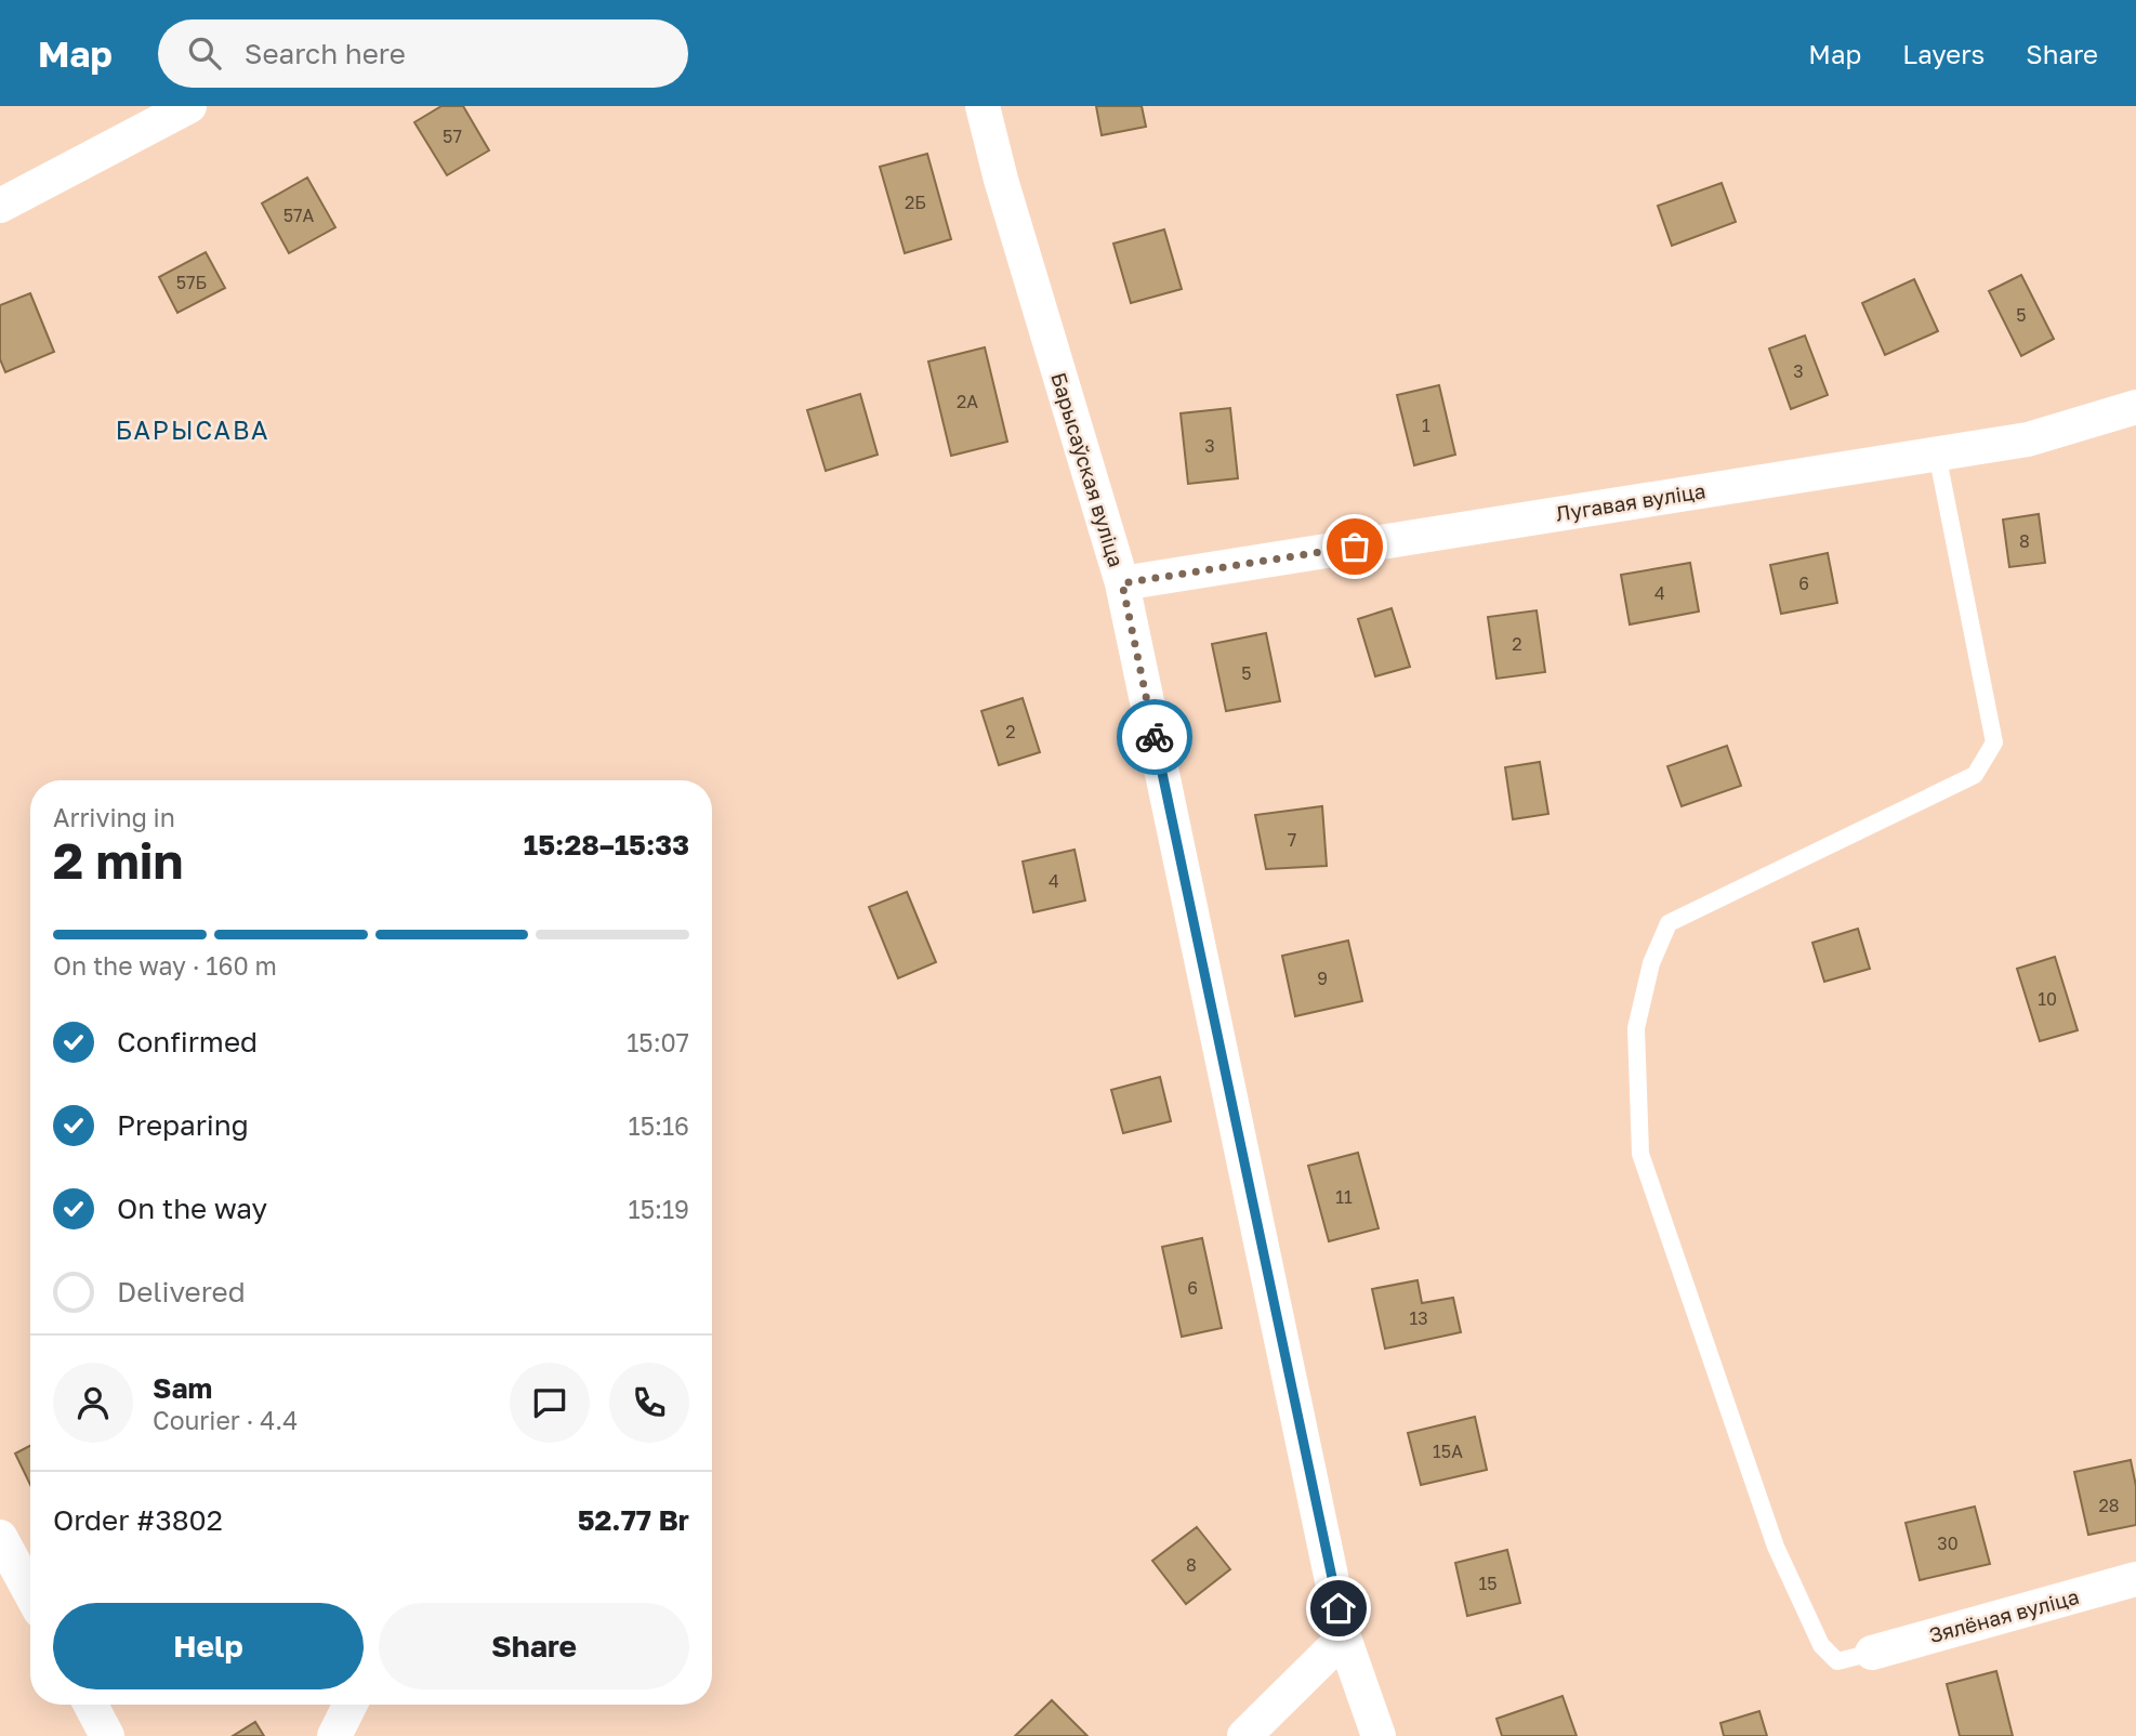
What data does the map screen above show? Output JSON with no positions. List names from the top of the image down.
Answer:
{
  "streets": {
    "street": ["Барысаўская вуліца", "Лугавая вуліца", "Зялёная вуліца"]
  },
  "crossings": [
    ["Барысаўская вуліца", "Лугавая вуліца"]
  ],
  "districts": ["БАРЫСАВА"],
  "house_numbers": [
    "57",
    "2Б",
    "57А",
    "57Б",
    "5",
    "3",
    "2А",
    "1",
    "3",
    "8",
    "6",
    "4",
    "2",
    "5",
    "2",
    "7",
    "4",
    "9",
    "10",
    "11",
    "6",
    "13",
    "15А",
    "28",
    "30",
    "8",
    "15"
  ],
  "page": {
    "header": "Map",
    "search": "Search here",
    "nav": ["Map", "Layers", "Share"],
    "heading": ["2 min", "Arriving in", "15:28–15:33"],
    "panel": [
      "Sam",
      "Courier · 4.4",
      "Order #3802",
      "52.77 Br"
    ],
    "bar": "On the way · 160 m",
    "list": [
      ["Confirmed", "15:07"],
      ["Preparing", "15:16"],
      ["On the way", "15:19"],
      "Delivered"
    ],
    "buttons": ["Help", "Share"]
  }
}
